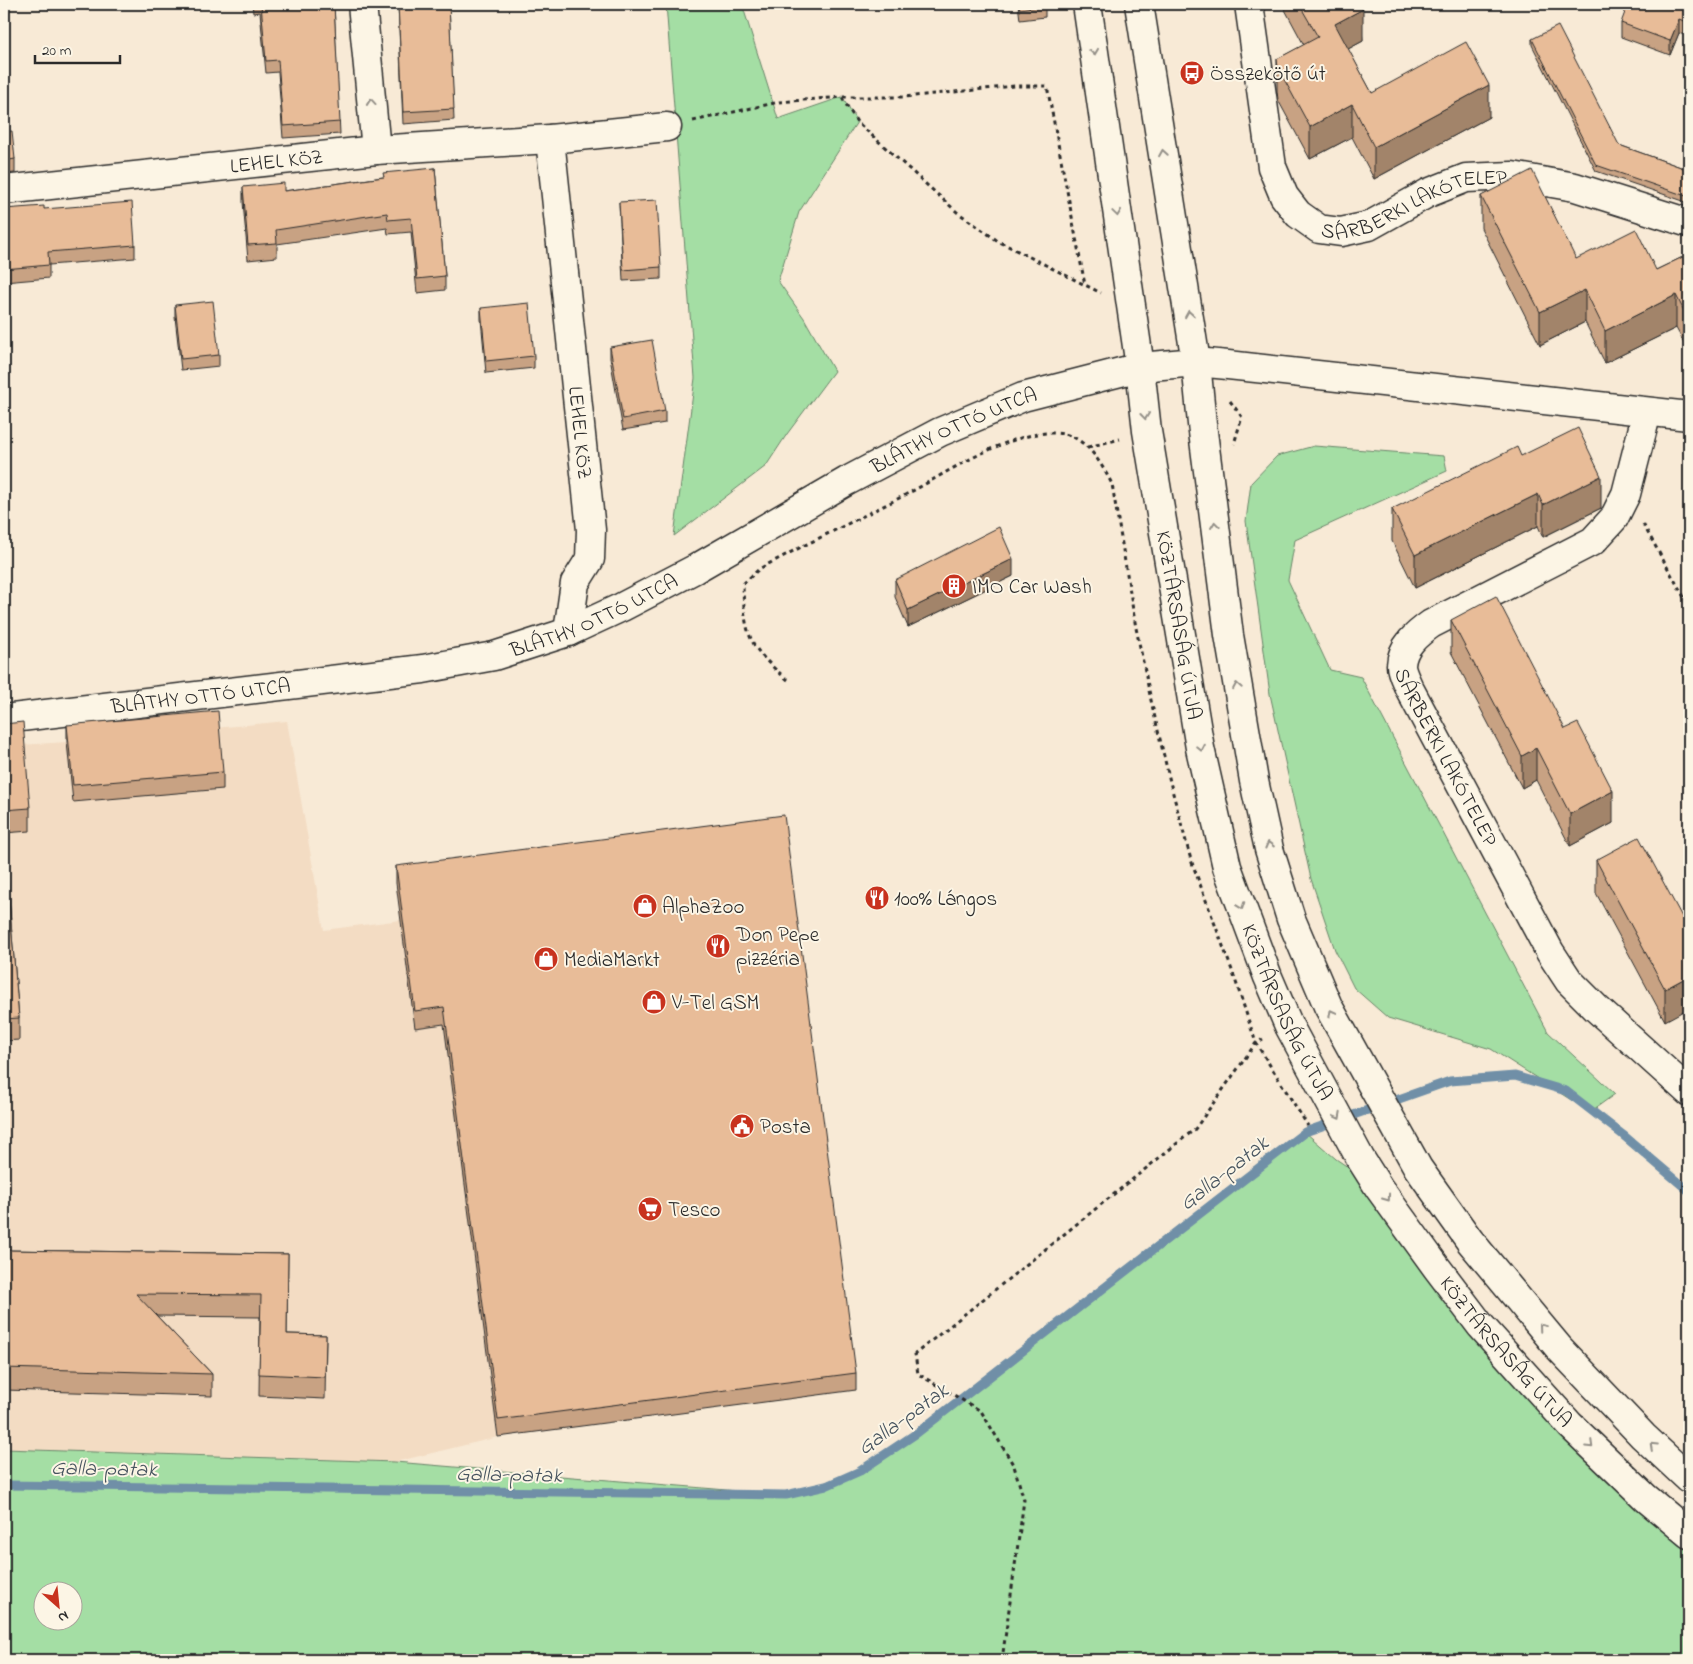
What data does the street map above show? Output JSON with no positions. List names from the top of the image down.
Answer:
{
  "streets": {
    "street": [
      "LEHEL KÖZ",
      "SÁRBERKI LAKÓTELEP",
      "BLÁTHY OTTÓ UTCA",
      "KÖZTÁRSASÁG ÚTJA"
    ]
  },
  "crossings": [
    ["LEHEL KÖZ", "BLÁTHY OTTÓ UTCA"],
    ["SÁRBERKI LAKÓTELEP", "BLÁTHY OTTÓ UTCA"],
    ["BLÁTHY OTTÓ UTCA", "KÖZTÁRSASÁG ÚTJA"]
  ],
  "water": ["Galla-patak"],
  "places": {
    "bus stop": ["Összekötő út"],
    "building": ["IMO Car Wash"],
    "restaurant": ["100% Lángos", "Don Pepe pizzéria"],
    "shop": ["AlphaZoo", "MediaMarkt", "V-Tel GSM"],
    "public building": ["Posta"],
    "supermarket": ["Tesco"]
  },
  "scale_bar": "20 m",
  "north": "bottom right"
}
